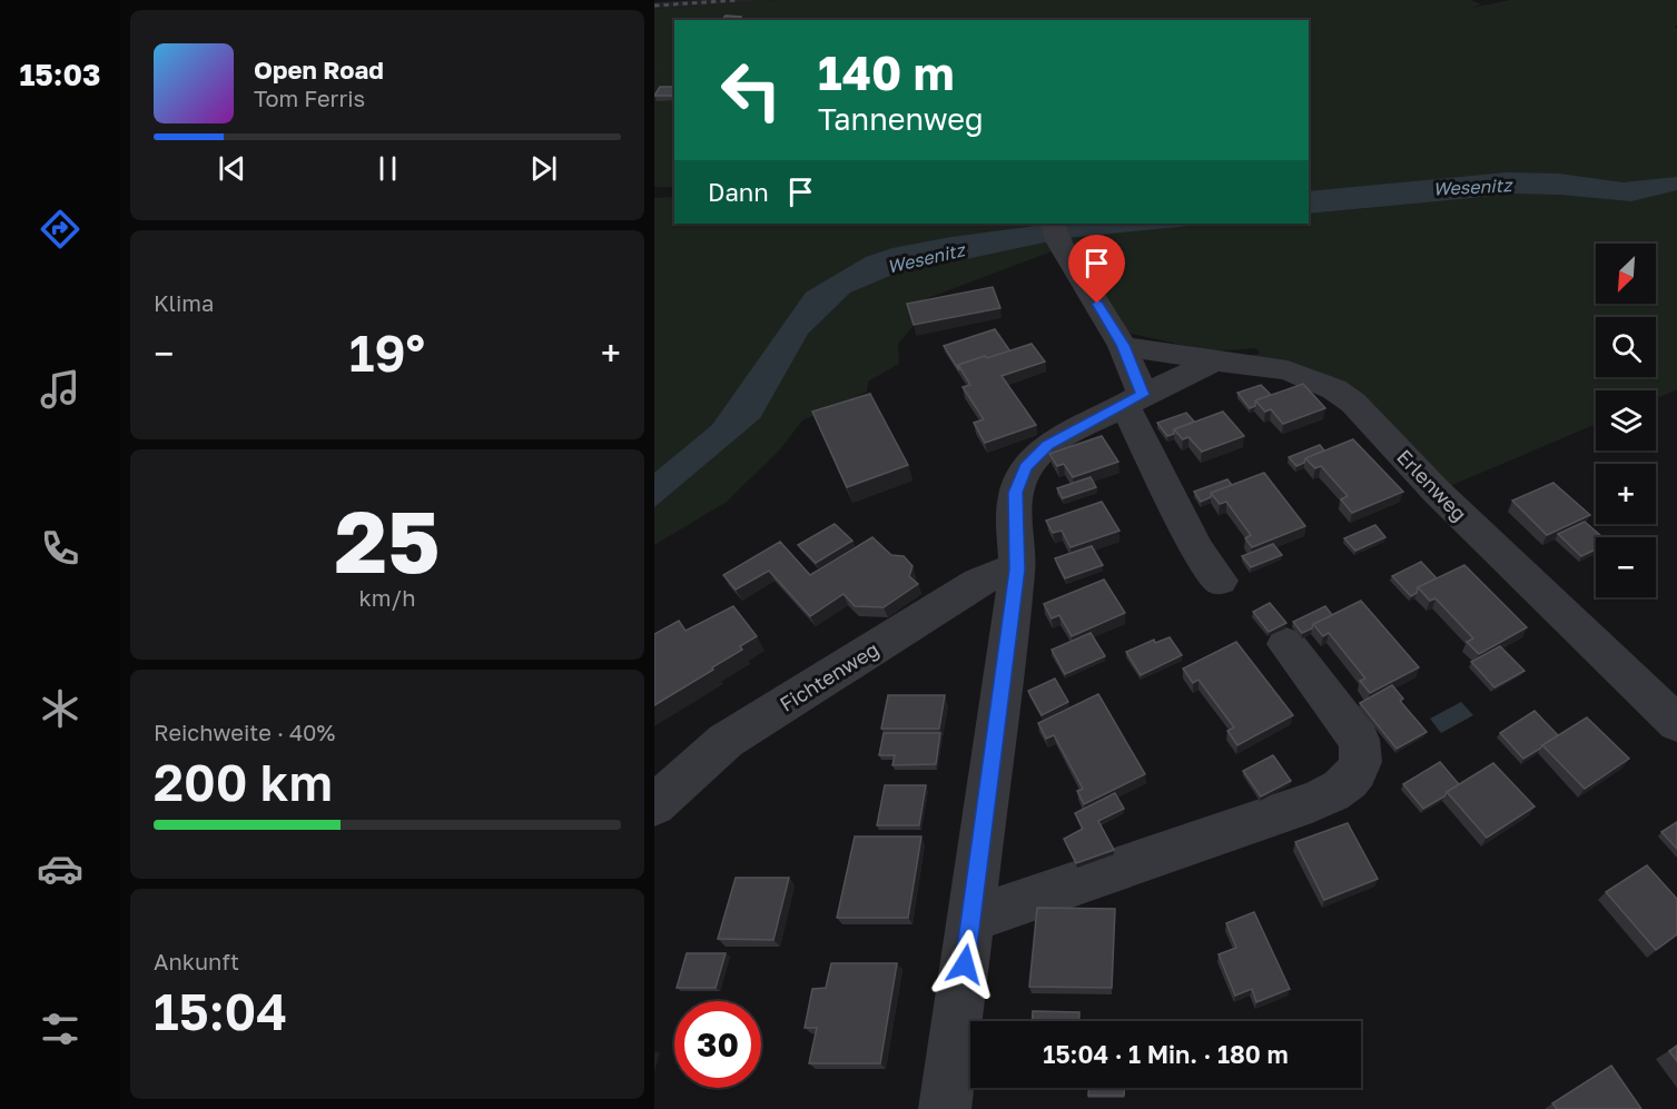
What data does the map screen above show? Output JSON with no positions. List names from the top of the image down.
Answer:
{
  "streets": {
    "street": ["Erlenweg", "Fichtenweg"]
  },
  "water": ["Wesenitz"],
  "north": "bottom left",
  "page": {
    "tabs": "15:03",
    "turn": ["140 m", "Tannenweg"],
    "song": ["Open Road", "Tom Ferris"],
    "then": "Dann",
    "tile": [
      "Klima",
      ["25", "km/h"],
      ["Reichweite · 40%", "200 km"],
      ["Ankunft", "15:04"]
    ],
    "map_buttons": ["+", "−"],
    "heat": ["−", "19°", "+"],
    "limit": "30",
    "trip": "15:04 · 1 Min. · 180 m"
  }
}
